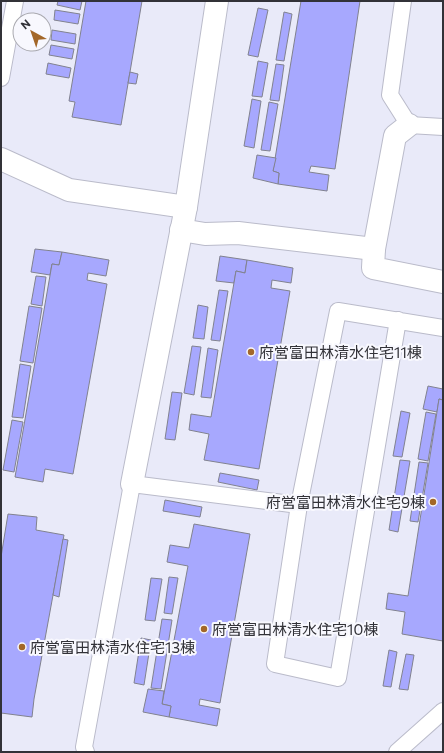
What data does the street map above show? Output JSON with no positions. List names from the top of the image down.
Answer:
{
  "places": [
    "府営富田林清水住宅11棟",
    "府営富田林清水住宅9棟",
    "府営富田林清水住宅10棟",
    "府営富田林清水住宅13棟"
  ],
  "north": "top left"
}
